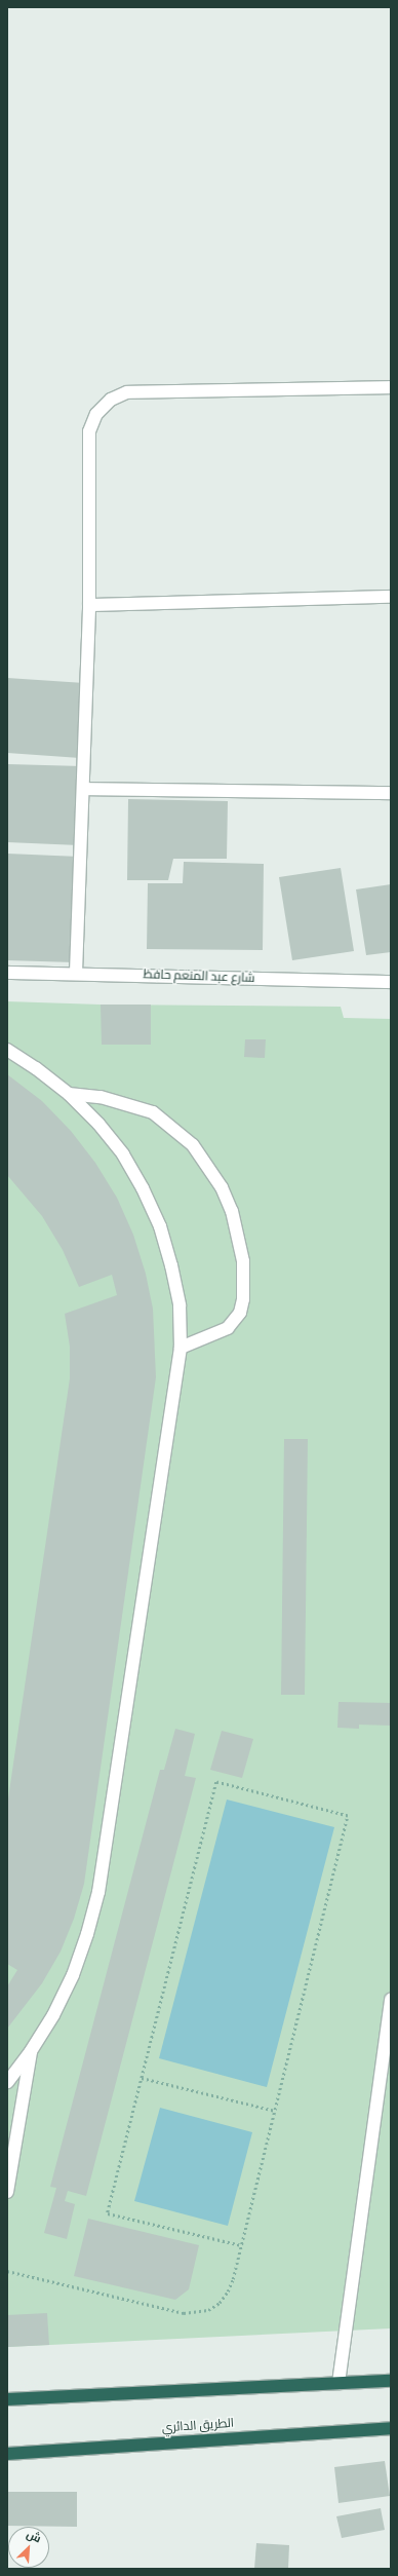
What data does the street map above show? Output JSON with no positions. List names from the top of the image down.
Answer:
{
  "streets": {
    "highway": ["الطريق الدائري"],
    "street": ["شارع عبد المنعم حافظ"]
  },
  "north": "top right"
}
